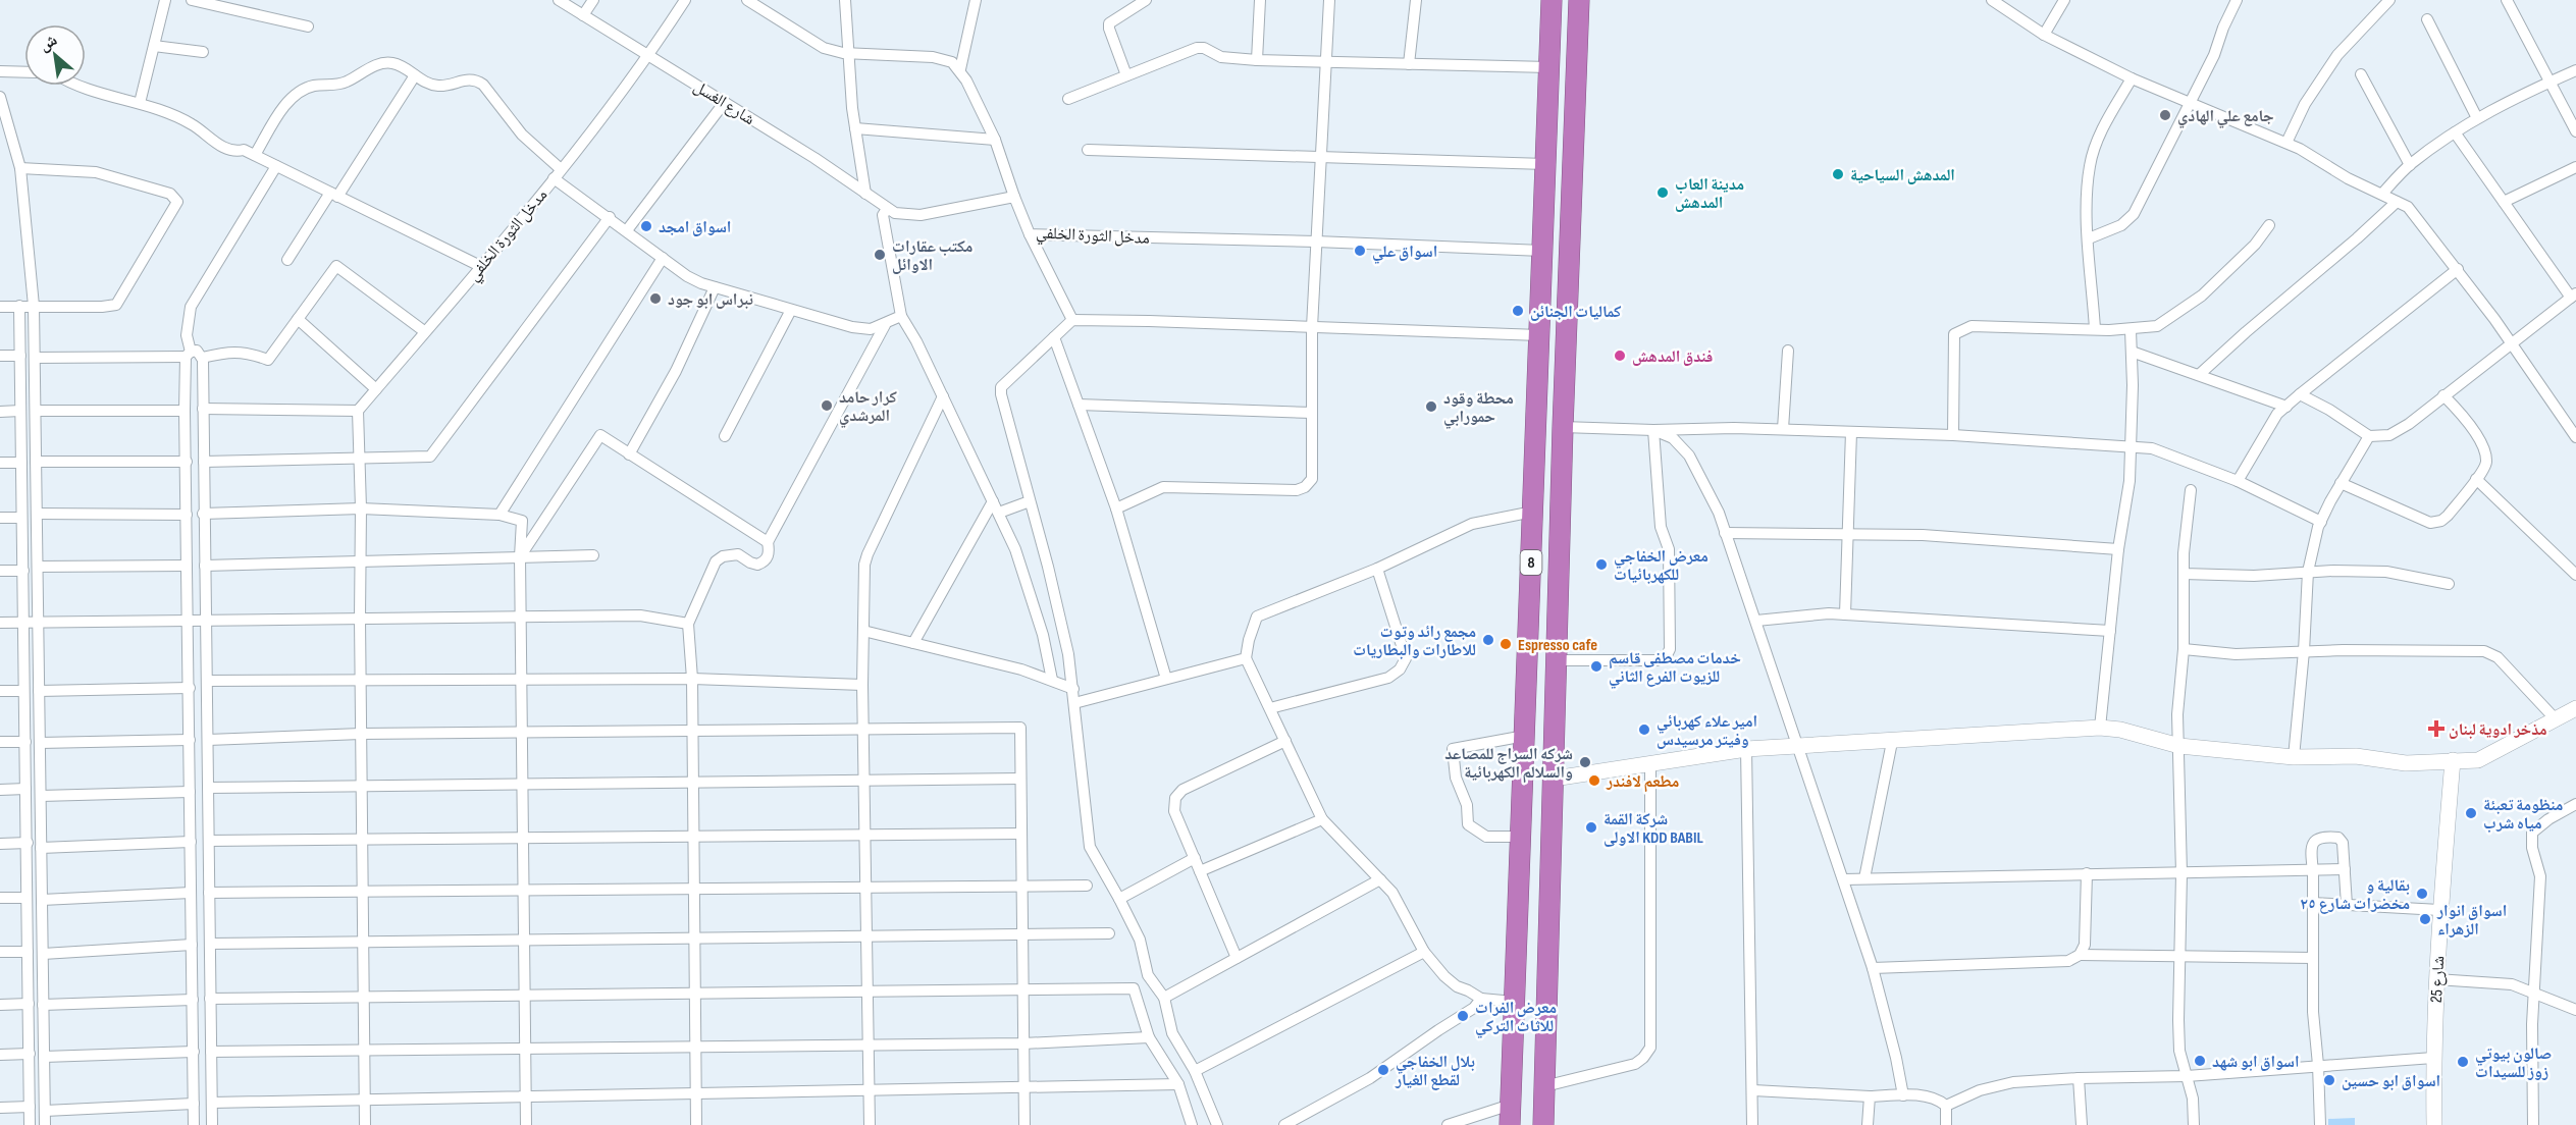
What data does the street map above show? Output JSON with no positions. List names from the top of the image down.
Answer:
{
  "streets": {
    "highway": ["8"],
    "street": ["شارع الغسل", "مدخل الثورة الخلفي", "شارع 25"]
  },
  "crossings": [
    ["مدخل الثورة الخلفي", "8"]
  ],
  "places": {
    "other": [
      "جامع علي الهادي",
      "المدهش السياحية",
      "مدينة العاب المدهش",
      "اسواق امجد",
      "اسواق علي",
      "مكتب عقارات الاوائل",
      "نبراس ابو جود",
      "كماليات الجنائن",
      "فندق المدهش",
      "كرار حامد المرشدي",
      "محطة وقود حمورابي",
      "معرض الخفاجي للكهربائيات",
      "مجمع رائد وتوت للاطارات والبطاريات",
      "Espresso cafe",
      "خدمات مصطفى قاسم للزيوت الفرع الثاني",
      "امير علاء كهربائي وفيتر مرسيدس",
      "شركه السراج للمصاعد والسلالم الكهربائية",
      "مطعم لافندر",
      "منظومة تعبئة مياه شرب",
      "شركة القمة الاولى KDD BABIL",
      "بقالية و مخضرات شارع ٢٥",
      "اسواق انوار الزهراء",
      "معرض الفرات للاثاث التركي",
      "اسواق ابو شهد",
      "صالون بيوتي زوز للسيدات",
      "بلال الخفاجي لقطع الغيار",
      "اسواق ابو حسين"
    ],
    "health": ["مذخر ادوية لبنان"]
  },
  "north": "top left"
}
